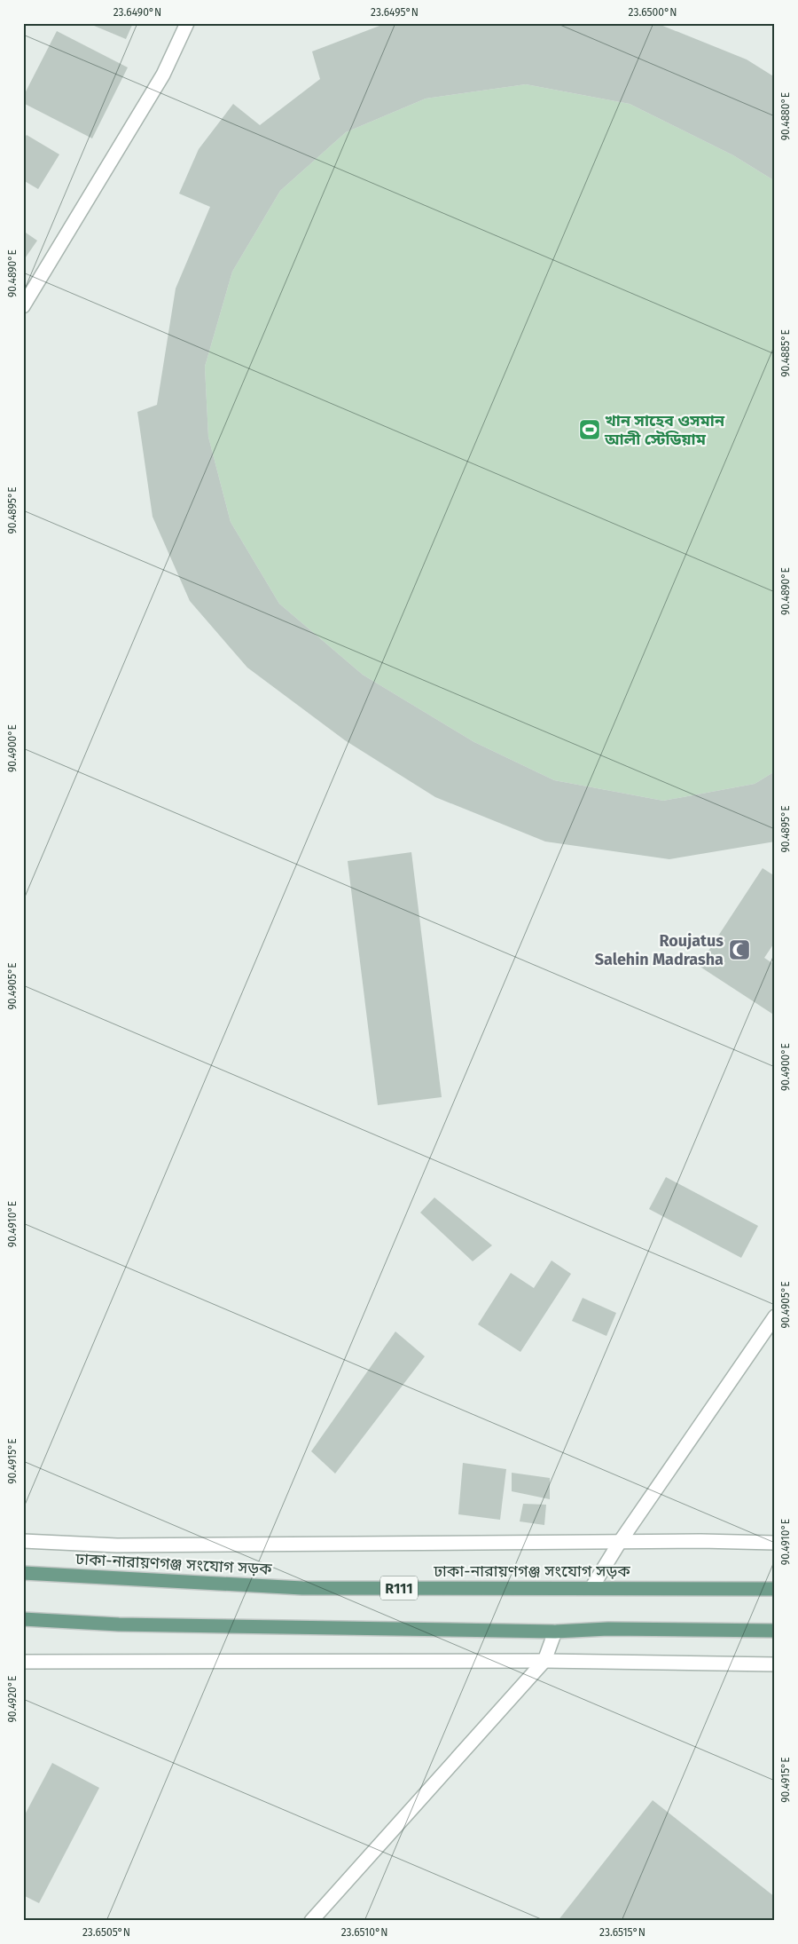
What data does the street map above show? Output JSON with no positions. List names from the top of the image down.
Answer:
{
  "streets": {
    "main road": ["ঢাকা-নারায়ণগঞ্জ সংযোগ সড়ক", "R111"]
  },
  "places": {
    "sports": ["খান সাহেব ওসমান আলী স্টেডিয়াম"],
    "mosque": ["Roujatus Salehin Madrasha"]
  },
  "coordinates": [
    "23.6490°N",
    "23.6495°N",
    "23.6500°N",
    "90.4880°E",
    "90.4890°E",
    "90.4885°E",
    "90.4895°E",
    "90.4900°E",
    "90.4905°E",
    "90.4910°E",
    "90.4915°E",
    "90.4920°E",
    "23.6505°N",
    "23.6510°N",
    "23.6515°N"
  ]
}
